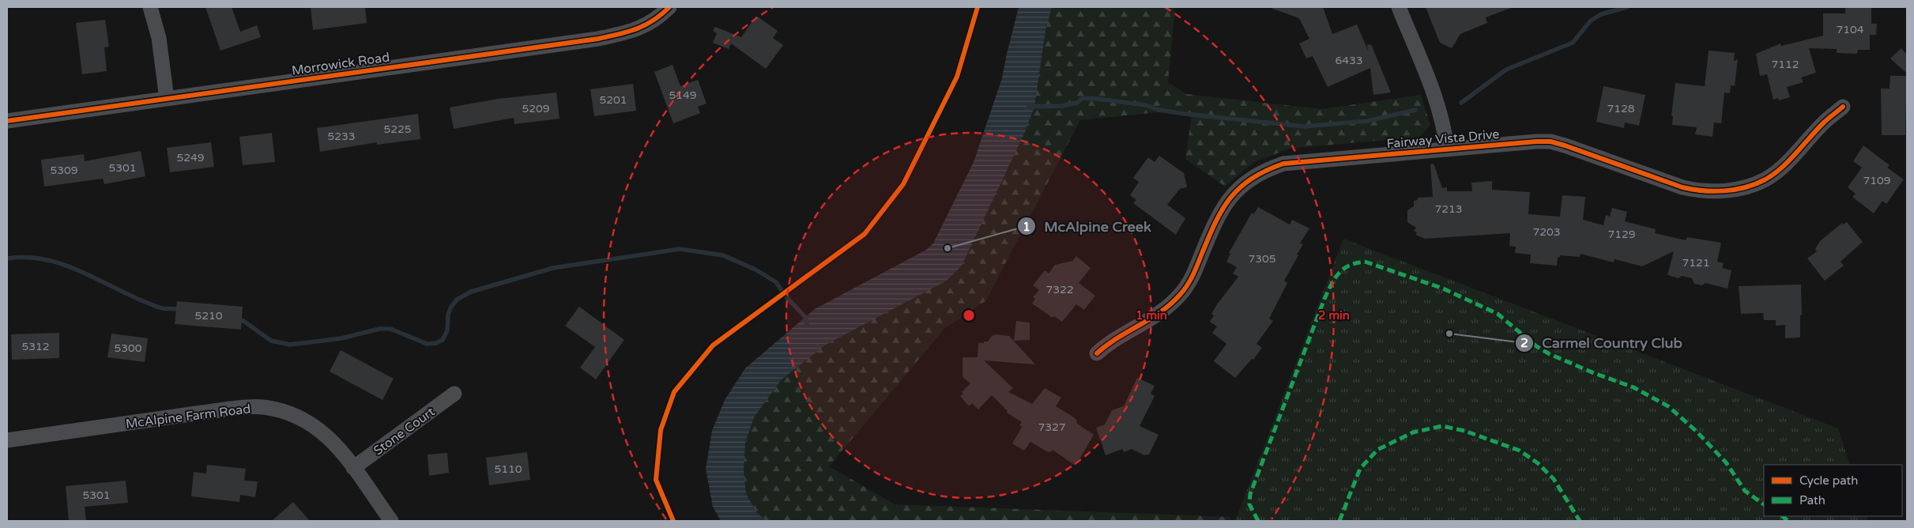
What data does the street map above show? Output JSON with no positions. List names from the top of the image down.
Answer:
{
  "streets": {
    "street": [
      "Morrowick Road",
      "Fairway Vista Drive",
      "McAlpine Farm Road",
      "Stone Court"
    ]
  },
  "crossings": [
    ["McAlpine Farm Road", "Stone Court"]
  ],
  "places": ["McAlpine Creek", "Carmel Country Club"],
  "house_numbers": [
    "7104",
    "6433",
    "7112",
    "5149",
    "5201",
    "5209",
    "7128",
    "5225",
    "5233",
    "5249",
    "5301",
    "5309",
    "7109",
    "7213",
    "7203",
    "7129",
    "7305",
    "7121",
    "7322",
    "5210",
    "5312",
    "5300",
    "7327",
    "5110",
    "5301"
  ],
  "legend": ["Cycle path", "Path"],
  "rings": ["1 min", "2 min"]
}
